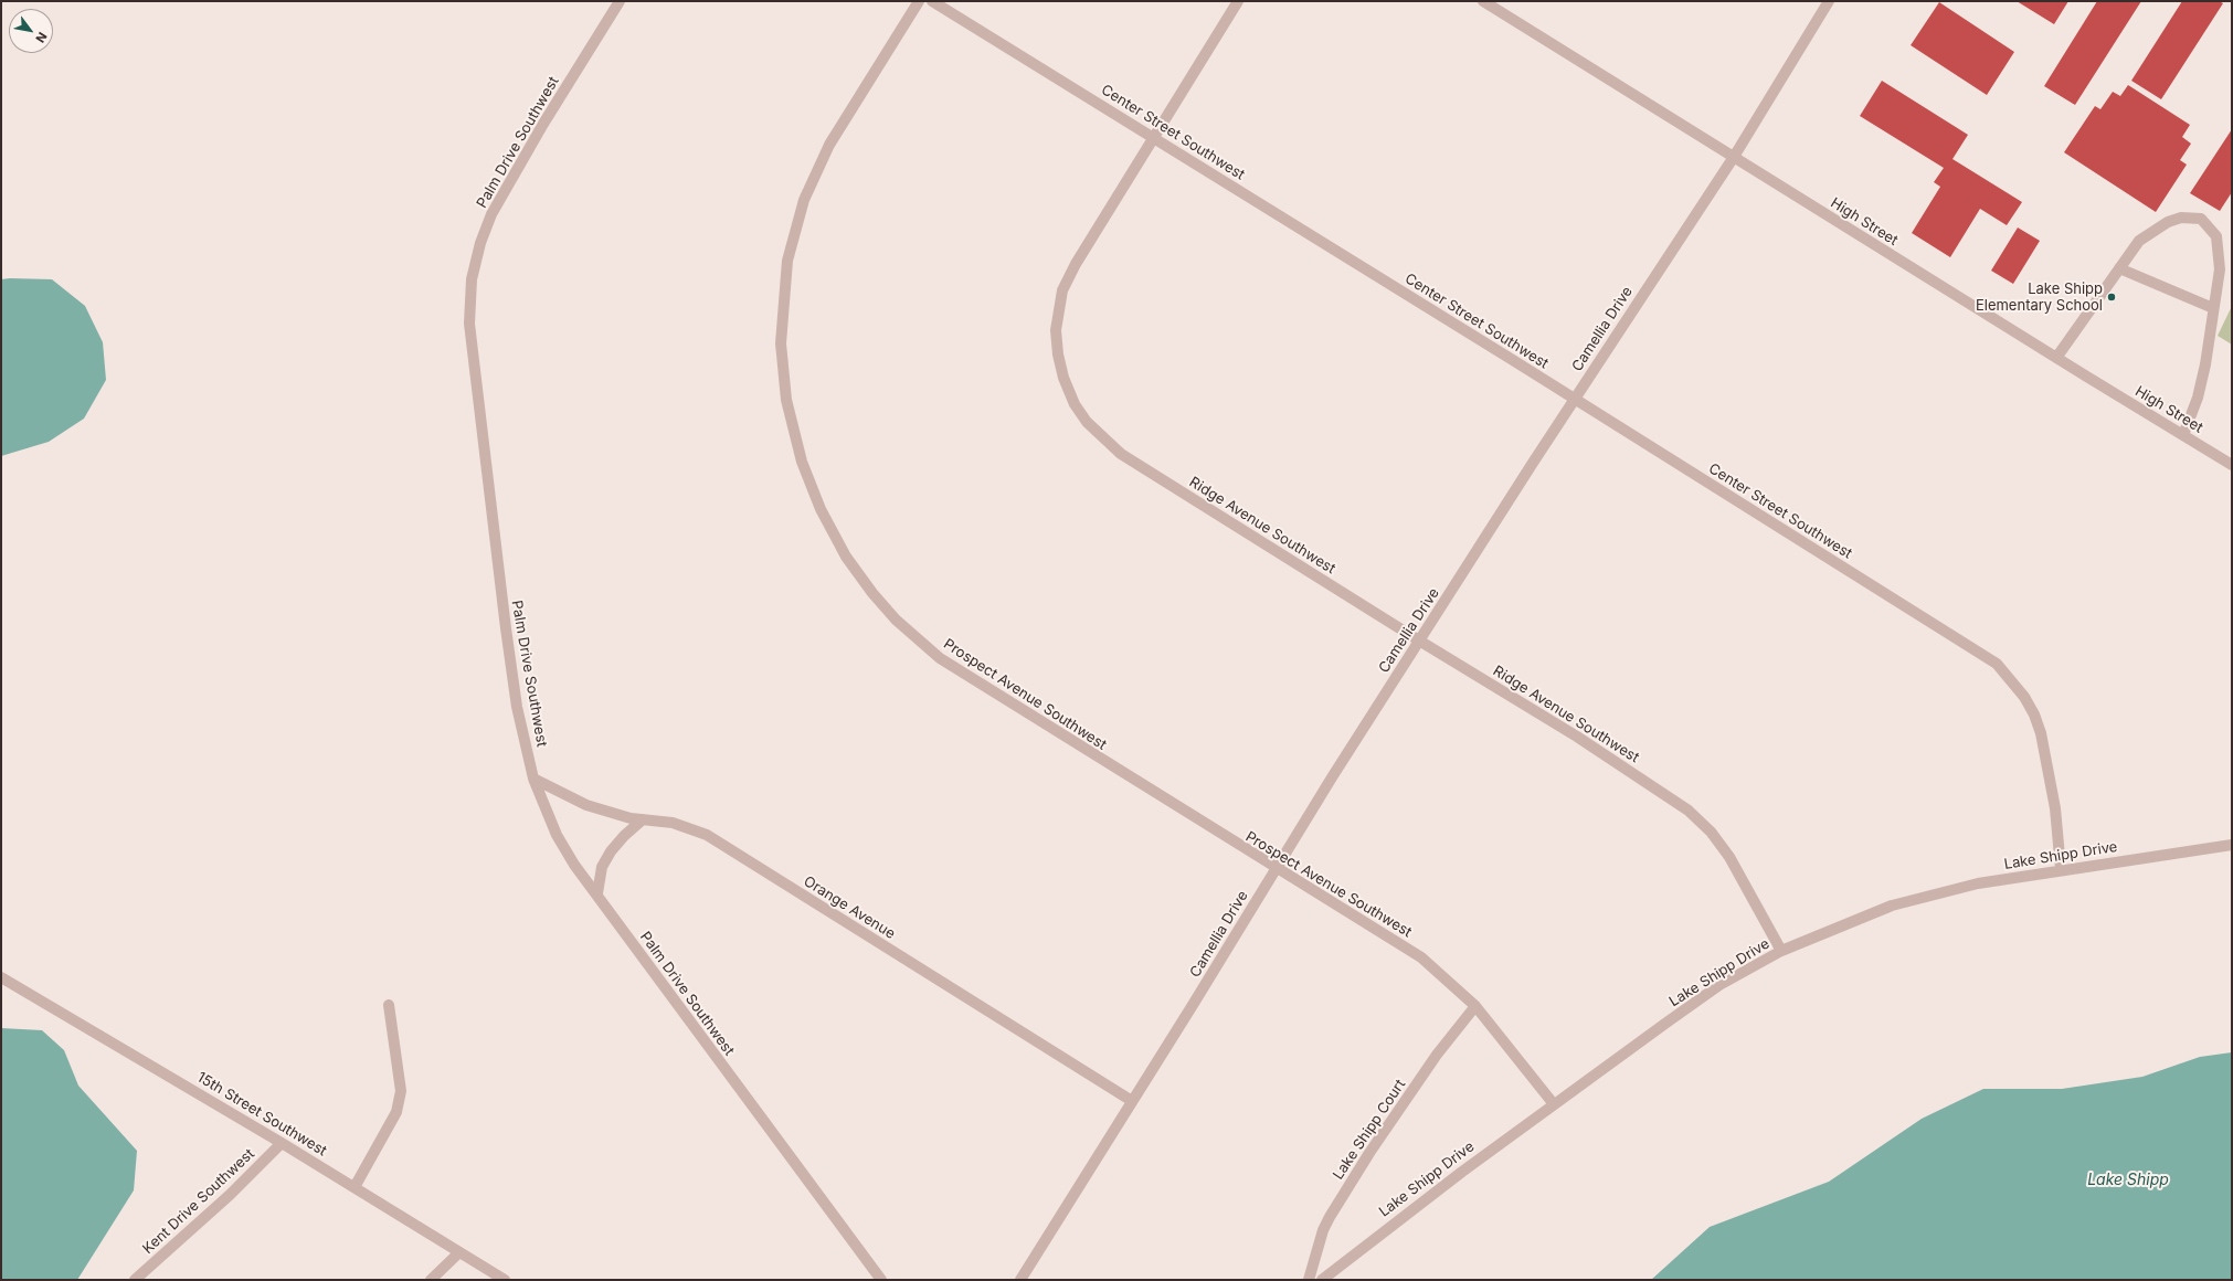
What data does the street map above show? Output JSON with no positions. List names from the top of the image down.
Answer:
{
  "streets": {
    "street": [
      "Center Street Southwest",
      "Palm Drive Southwest",
      "High Street",
      "Camellia Drive",
      "Ridge Avenue Southwest",
      "Prospect Avenue Southwest",
      "Lake Shipp Drive",
      "Orange Avenue",
      "15th Street Southwest",
      "Lake Shipp Court",
      "Kent Drive Southwest"
    ]
  },
  "crossings": [
    ["Center Street Southwest", "Camellia Drive"],
    ["Center Street Southwest", "Ridge Avenue Southwest"],
    ["Center Street Southwest", "Lake Shipp Drive"],
    ["Palm Drive Southwest", "Orange Avenue"],
    ["High Street", "Camellia Drive"],
    ["Camellia Drive", "Ridge Avenue Southwest"],
    ["Camellia Drive", "Prospect Avenue Southwest"],
    ["Camellia Drive", "Orange Avenue"],
    ["Ridge Avenue Southwest", "Lake Shipp Drive"],
    ["Prospect Avenue Southwest", "Lake Shipp Drive"],
    ["Prospect Avenue Southwest", "Lake Shipp Court"],
    ["15th Street Southwest", "Kent Drive Southwest"]
  ],
  "water": ["Lake Shipp"],
  "places": ["Lake Shipp Elementary School"],
  "north": "bottom right"
}
